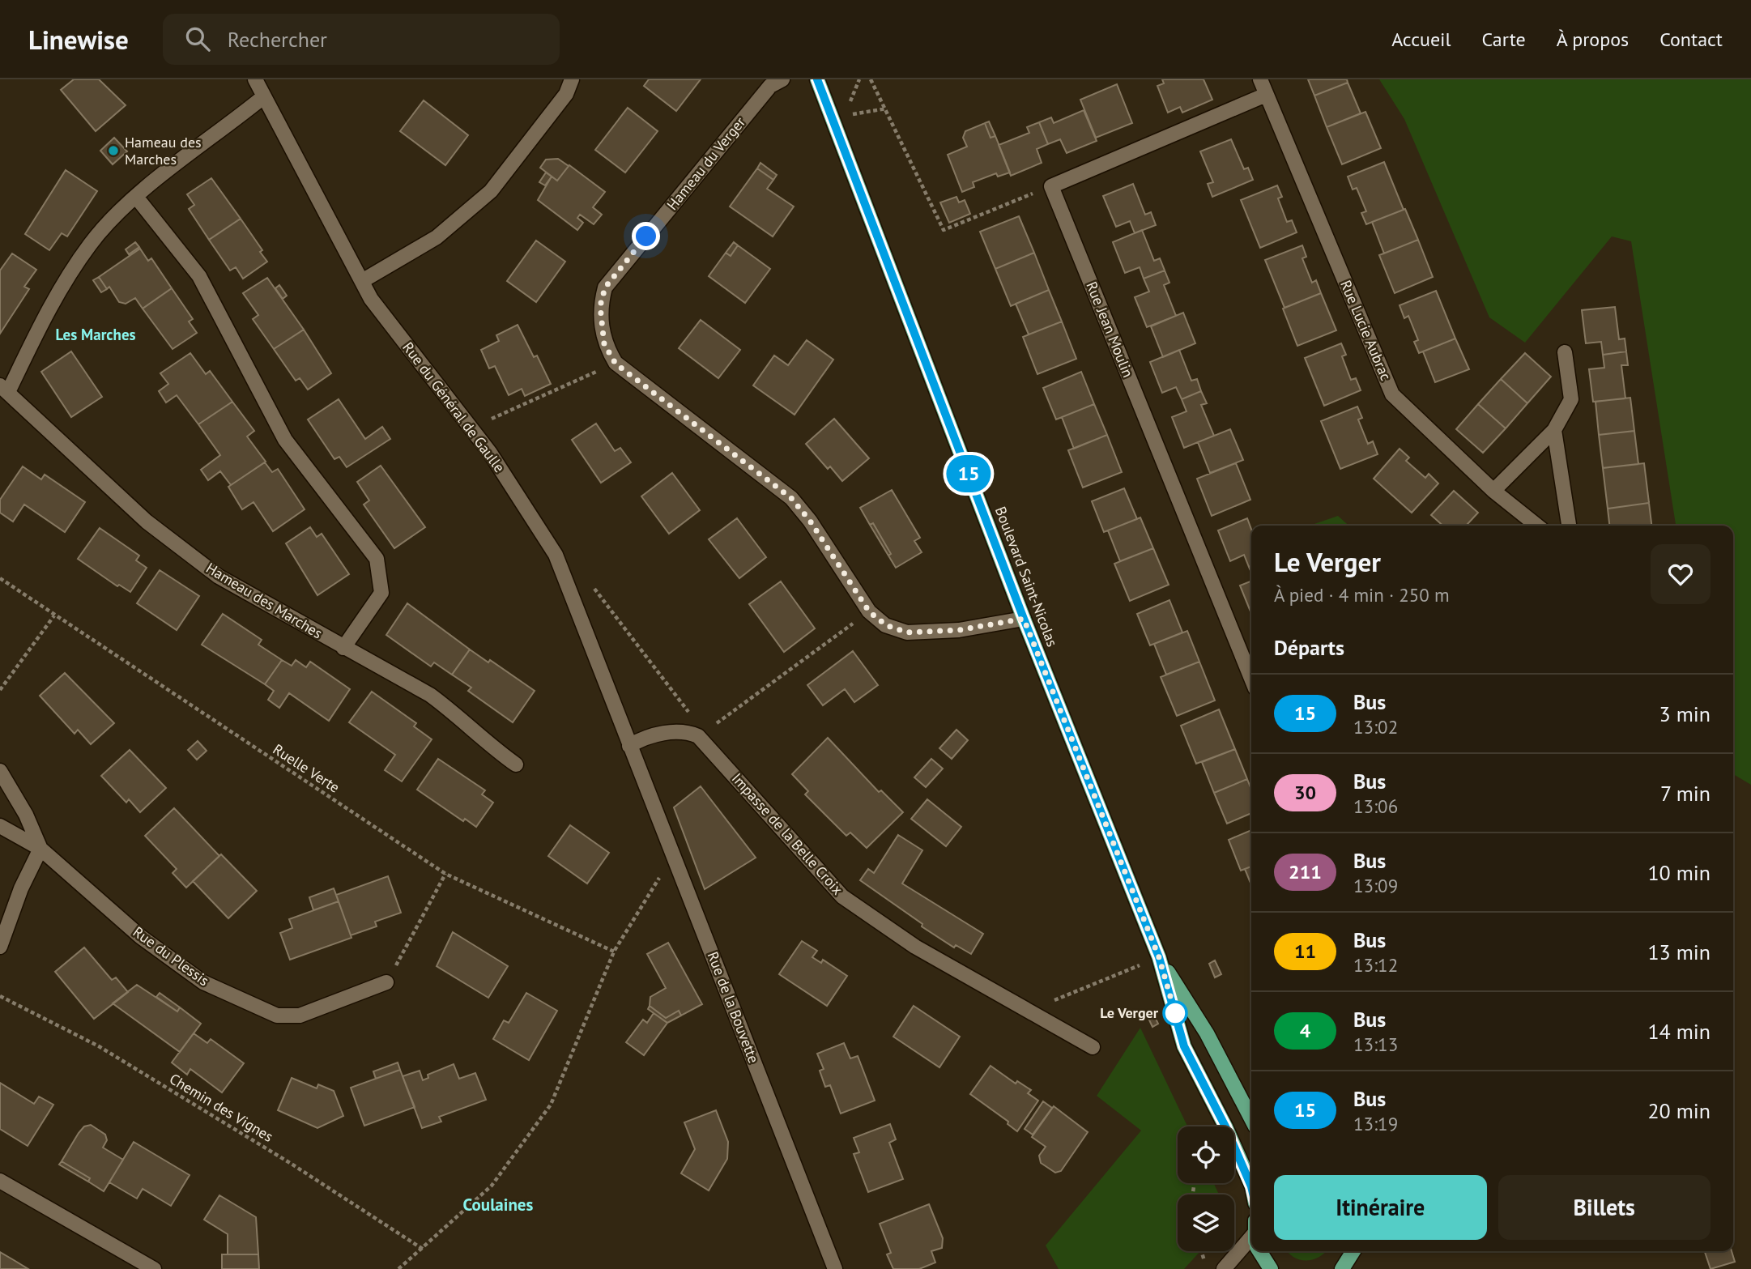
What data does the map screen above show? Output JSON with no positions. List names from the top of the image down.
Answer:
{
  "streets": {
    "main road": ["Boulevard Saint-Nicolas"],
    "street": [
      "Hameau du Verger",
      "Rue Jean Moulin",
      "Rue Lucie Aubrac",
      "Rue du Général de Gaulle",
      "Hameau des Marches",
      "Impasse de la Belle Croix",
      "Rue du Plessis",
      "Rue de la Bouvette"
    ],
    "path": ["Ruelle Verte", "Chemin des Vignes"]
  },
  "crossings": [
    ["Hameau du Verger", "Boulevard Saint-Nicolas"],
    ["Rue du Général de Gaulle", "Hameau des Marches"],
    ["Rue du Général de Gaulle", "Rue de la Bouvette"]
  ],
  "districts": ["Les Marches", "Coulaines"],
  "places": ["Hameau des Marches", "Le Verger"],
  "lines": ["bus line 15"],
  "page": {
    "header": "Linewise",
    "search": "Rechercher",
    "nav": [
      "Accueil",
      "Carte",
      "À propos",
      "Contact"
    ],
    "on_map": "15",
    "heading": [
      ["Le Verger", "À pied · 4 min · 250 m"],
      "Départs"
    ],
    "list": [
      {
        "mark": "15",
        "name": "Bus",
        "note": "13:02",
        "value": "3 min"
      },
      {
        "mark": "30",
        "name": "Bus",
        "note": "13:06",
        "value": "7 min"
      },
      {
        "mark": "211",
        "name": "Bus",
        "note": "13:09",
        "value": "10 min"
      },
      {
        "mark": "11",
        "name": "Bus",
        "note": "13:12",
        "value": "13 min"
      },
      {
        "mark": "4",
        "name": "Bus",
        "note": "13:13",
        "value": "14 min"
      },
      {
        "mark": "15",
        "name": "Bus",
        "note": "13:19",
        "value": "20 min"
      }
    ],
    "buttons": ["Itinéraire", "Billets"]
  }
}
